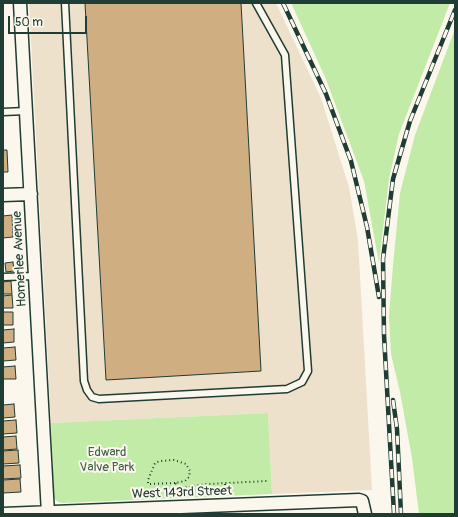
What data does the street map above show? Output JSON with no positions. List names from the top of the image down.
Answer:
{
  "streets": {
    "street": ["Homerlee Avenue", "West 143rd Street"]
  },
  "crossings": [
    ["Homerlee Avenue", "West 143rd Street"]
  ],
  "parks": ["Edward Valve Park"],
  "scale_bar": "50 m"
}
